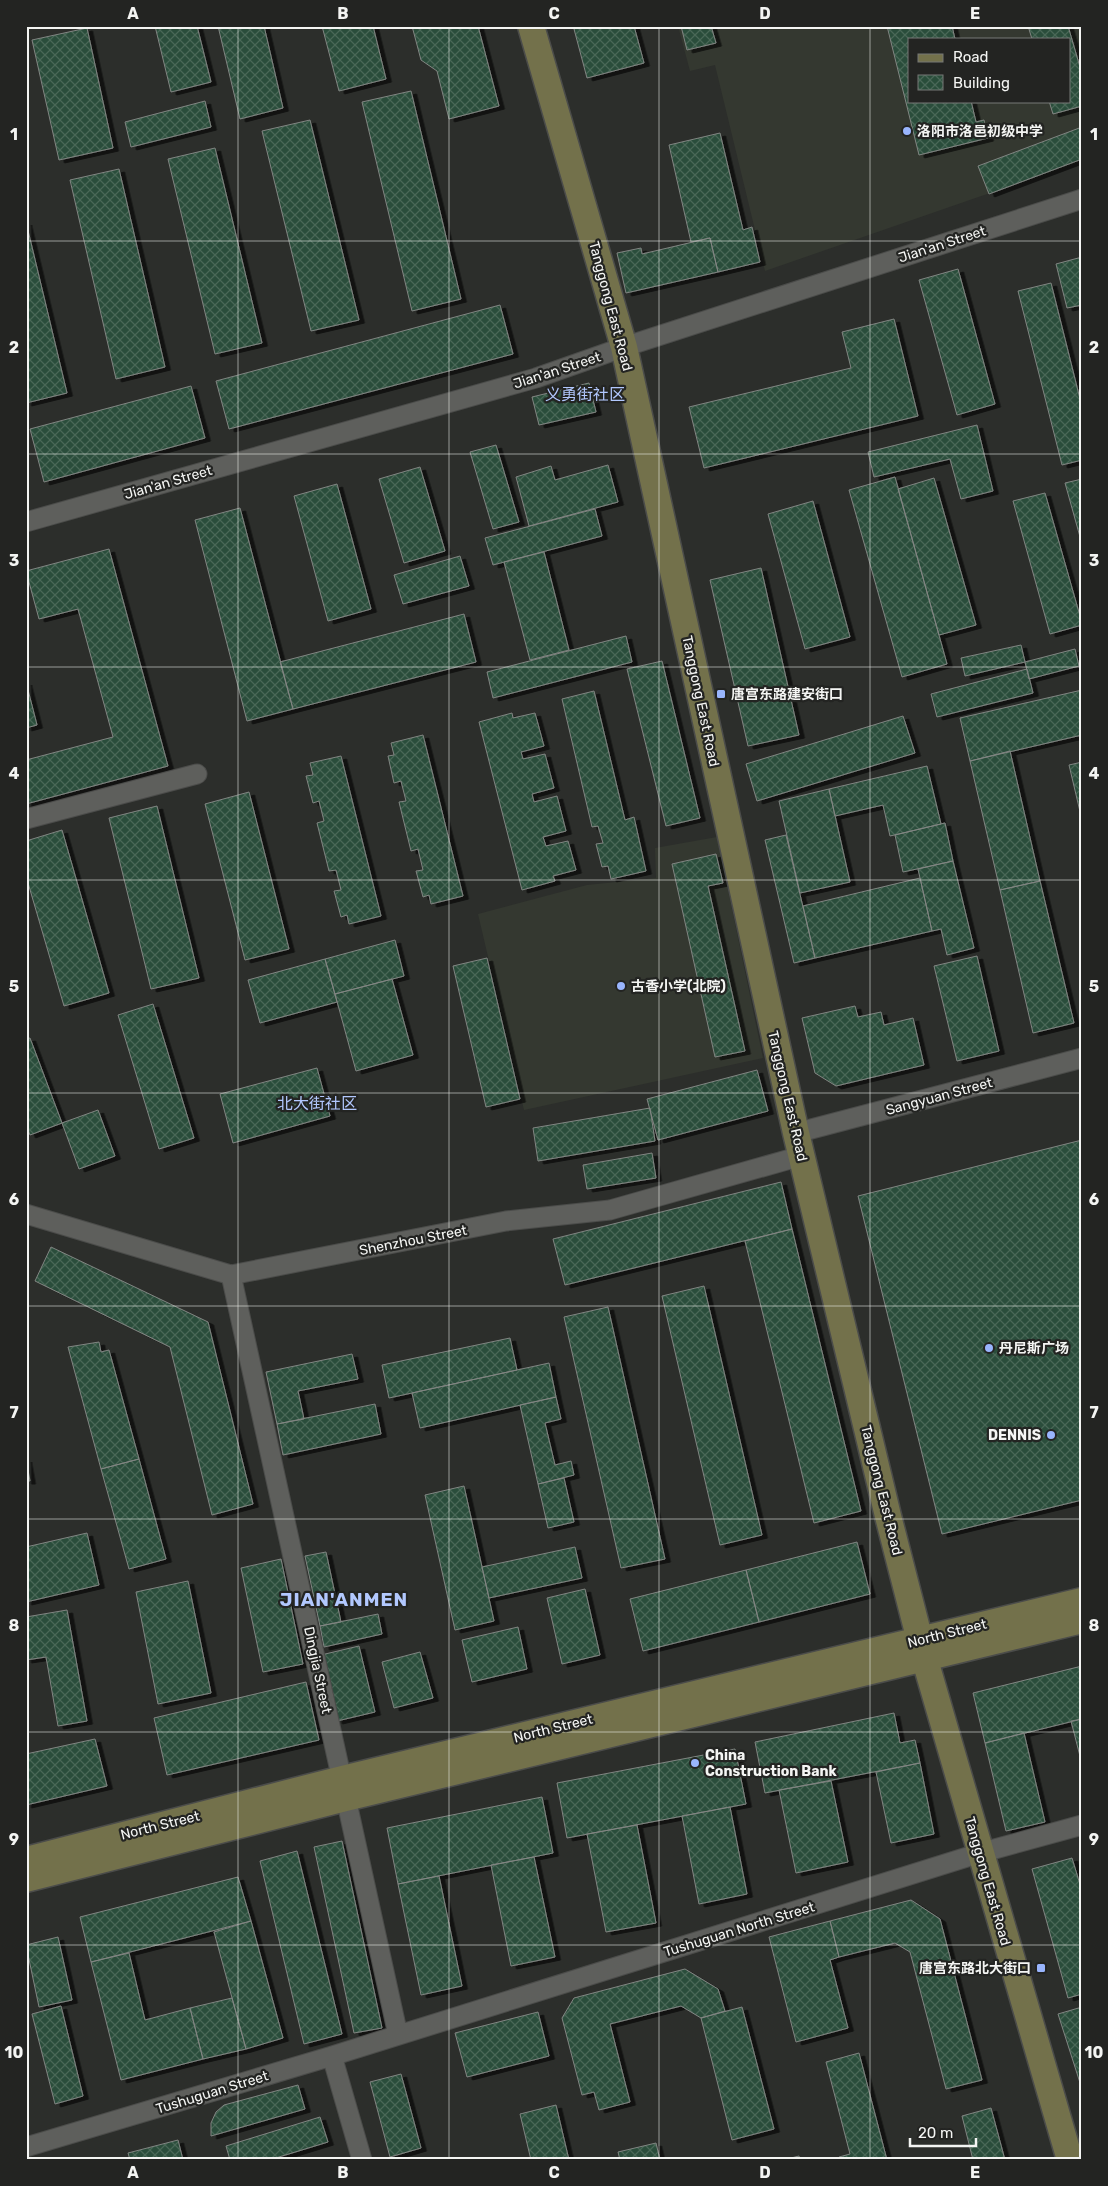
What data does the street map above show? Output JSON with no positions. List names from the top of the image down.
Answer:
{
  "streets": {
    "street": [
      "Jian'an Street",
      "Tanggong East Road",
      "Sangyuan Street",
      "Shenzhou Street",
      "North Street",
      "Dingjia Street",
      "Tushuguan North Street",
      "Tushuguan Street"
    ]
  },
  "crossings": [
    ["Jian'an Street", "Tanggong East Road"],
    ["Tanggong East Road", "Sangyuan Street"],
    ["Tanggong East Road", "Shenzhou Street"],
    ["Tanggong East Road", "North Street"],
    ["Tanggong East Road", "Tushuguan North Street"],
    ["Sangyuan Street", "Shenzhou Street"],
    ["Shenzhou Street", "Dingjia Street"],
    ["North Street", "Dingjia Street"],
    ["Dingjia Street", "Tushuguan North Street"],
    ["Dingjia Street", "Tushuguan Street"],
    ["Tushuguan North Street", "Tushuguan Street"]
  ],
  "districts": ["义勇街社区", "北大街社区", "JIAN'ANMEN"],
  "places": {
    "other": [
      "洛阳市洛邑初级中学",
      "古香小学(北院)",
      "丹尼斯广场",
      "DENNIS",
      "China Construction Bank"
    ],
    "transit": ["唐宫东路建安街口", "唐宫东路北大街口"]
  },
  "legend": ["Road", "Building"],
  "scale_bar": "20 m",
  "grid": {
    "columns": [
      "A",
      "B",
      "C",
      "D",
      "E"
    ],
    "rows": [
      "1",
      "2",
      "3",
      "4",
      "5",
      "6",
      "7",
      "8",
      "9",
      "10"
    ]
  }
}
